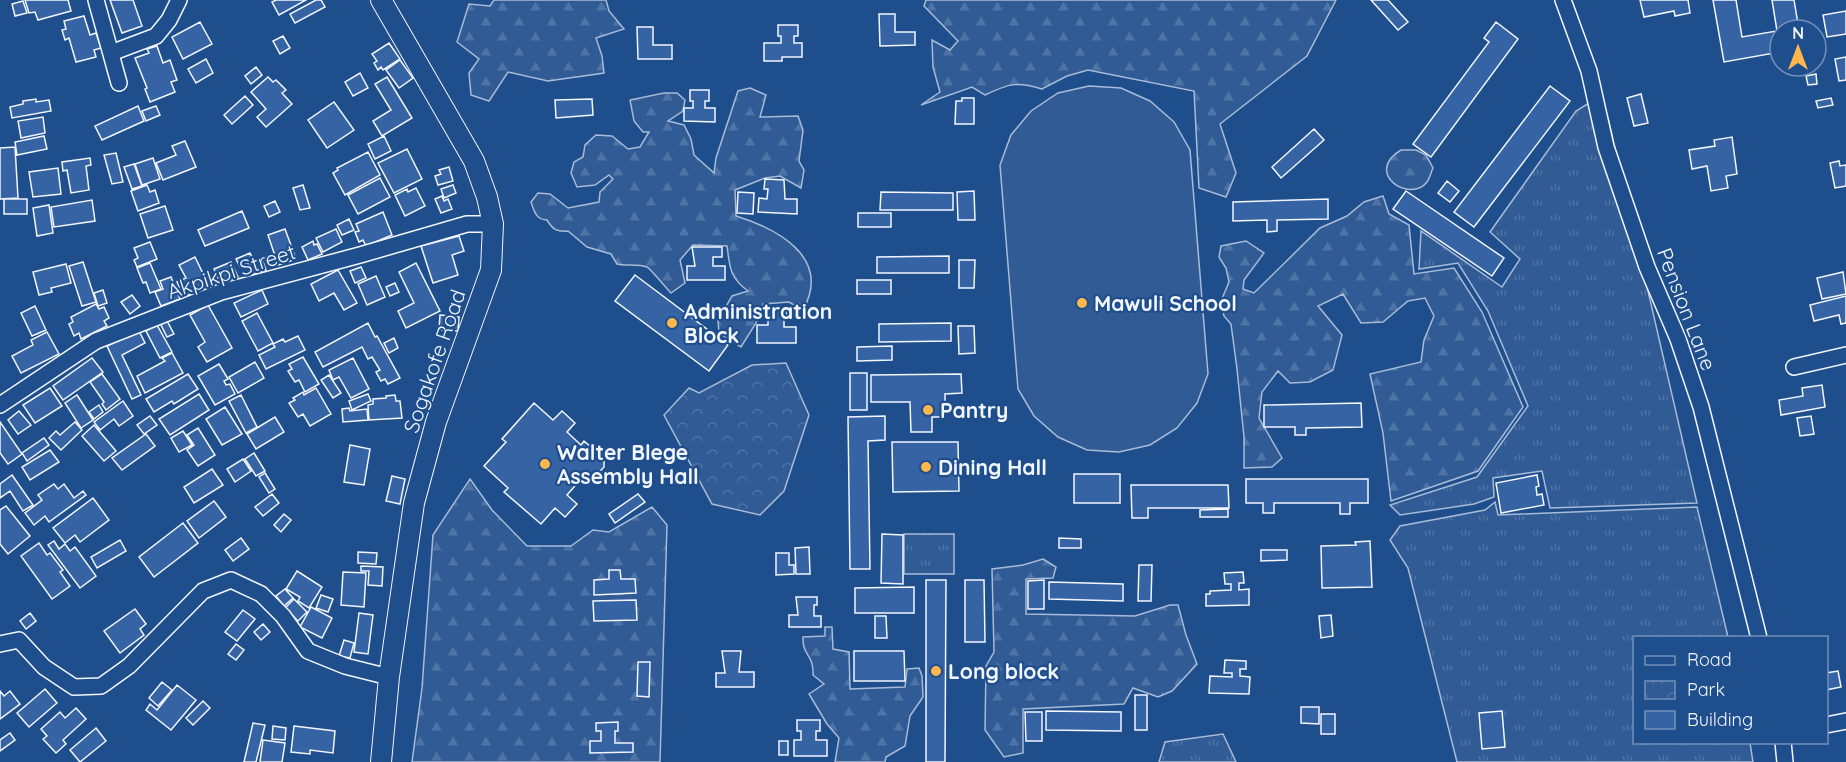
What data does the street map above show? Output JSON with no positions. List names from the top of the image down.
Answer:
{
  "streets": {
    "main road": ["Sogakofe Road"],
    "street": ["Akpikpi Street", "Pension Lane"]
  },
  "crossings": [
    ["Akpikpi Street", "Sogakofe Road"]
  ],
  "places": [
    "Mawuli School",
    "Administration Block",
    "Pantry",
    "Walter Blege Assembly Hall",
    "Dining Hall",
    "Long block"
  ],
  "legend": ["Road", "Park", "Building"],
  "north": "top"
}
